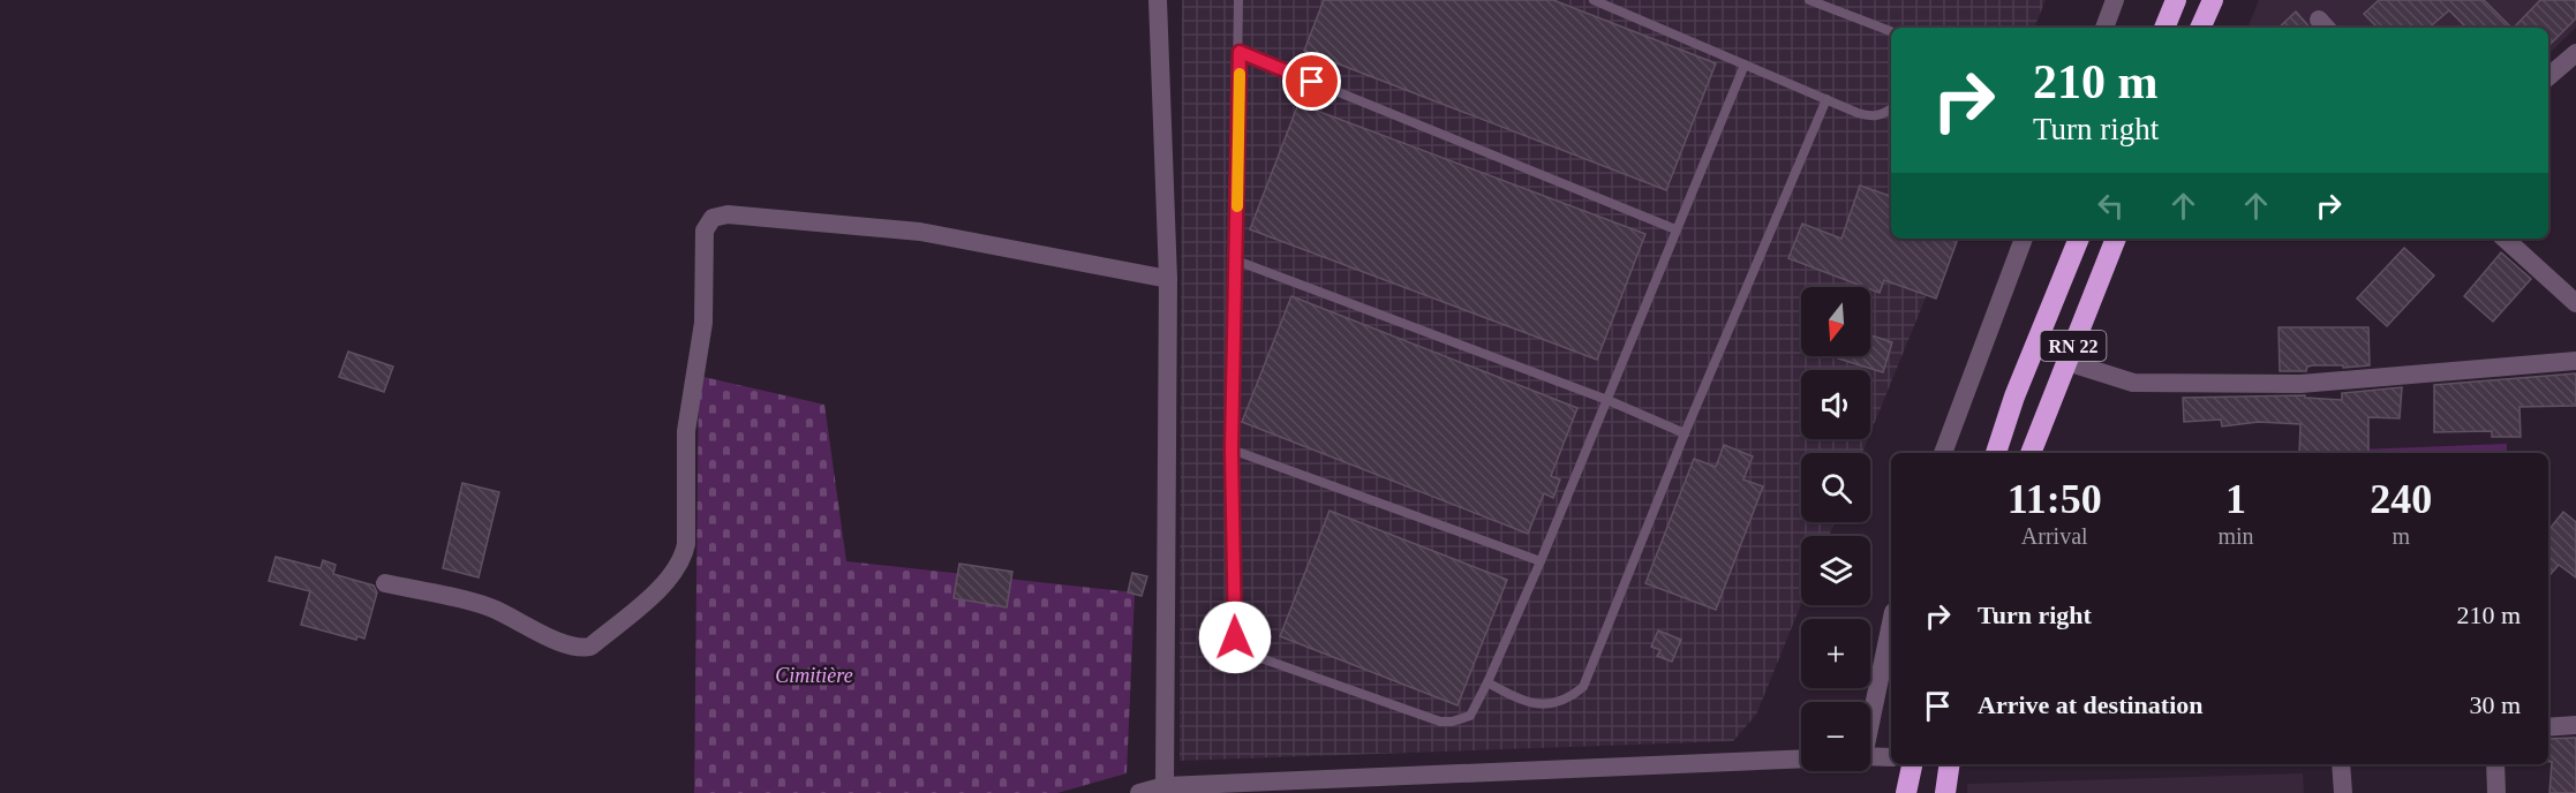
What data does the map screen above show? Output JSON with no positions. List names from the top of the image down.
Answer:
{
  "streets": {
    "highway": ["RN 22"]
  },
  "parks": ["Cimitière"],
  "north": "bottom",
  "page": {
    "turn": ["210 m", "Turn right"],
    "map_buttons": ["+", "−"],
    "eta": [
      "11:50",
      "Arrival",
      "1",
      "min",
      "240",
      "m"
    ],
    "list": [
      {
        "name": "Turn right",
        "value": "210 m"
      },
      {
        "name": "Arrive at destination",
        "value": "30 m"
      }
    ]
  }
}
